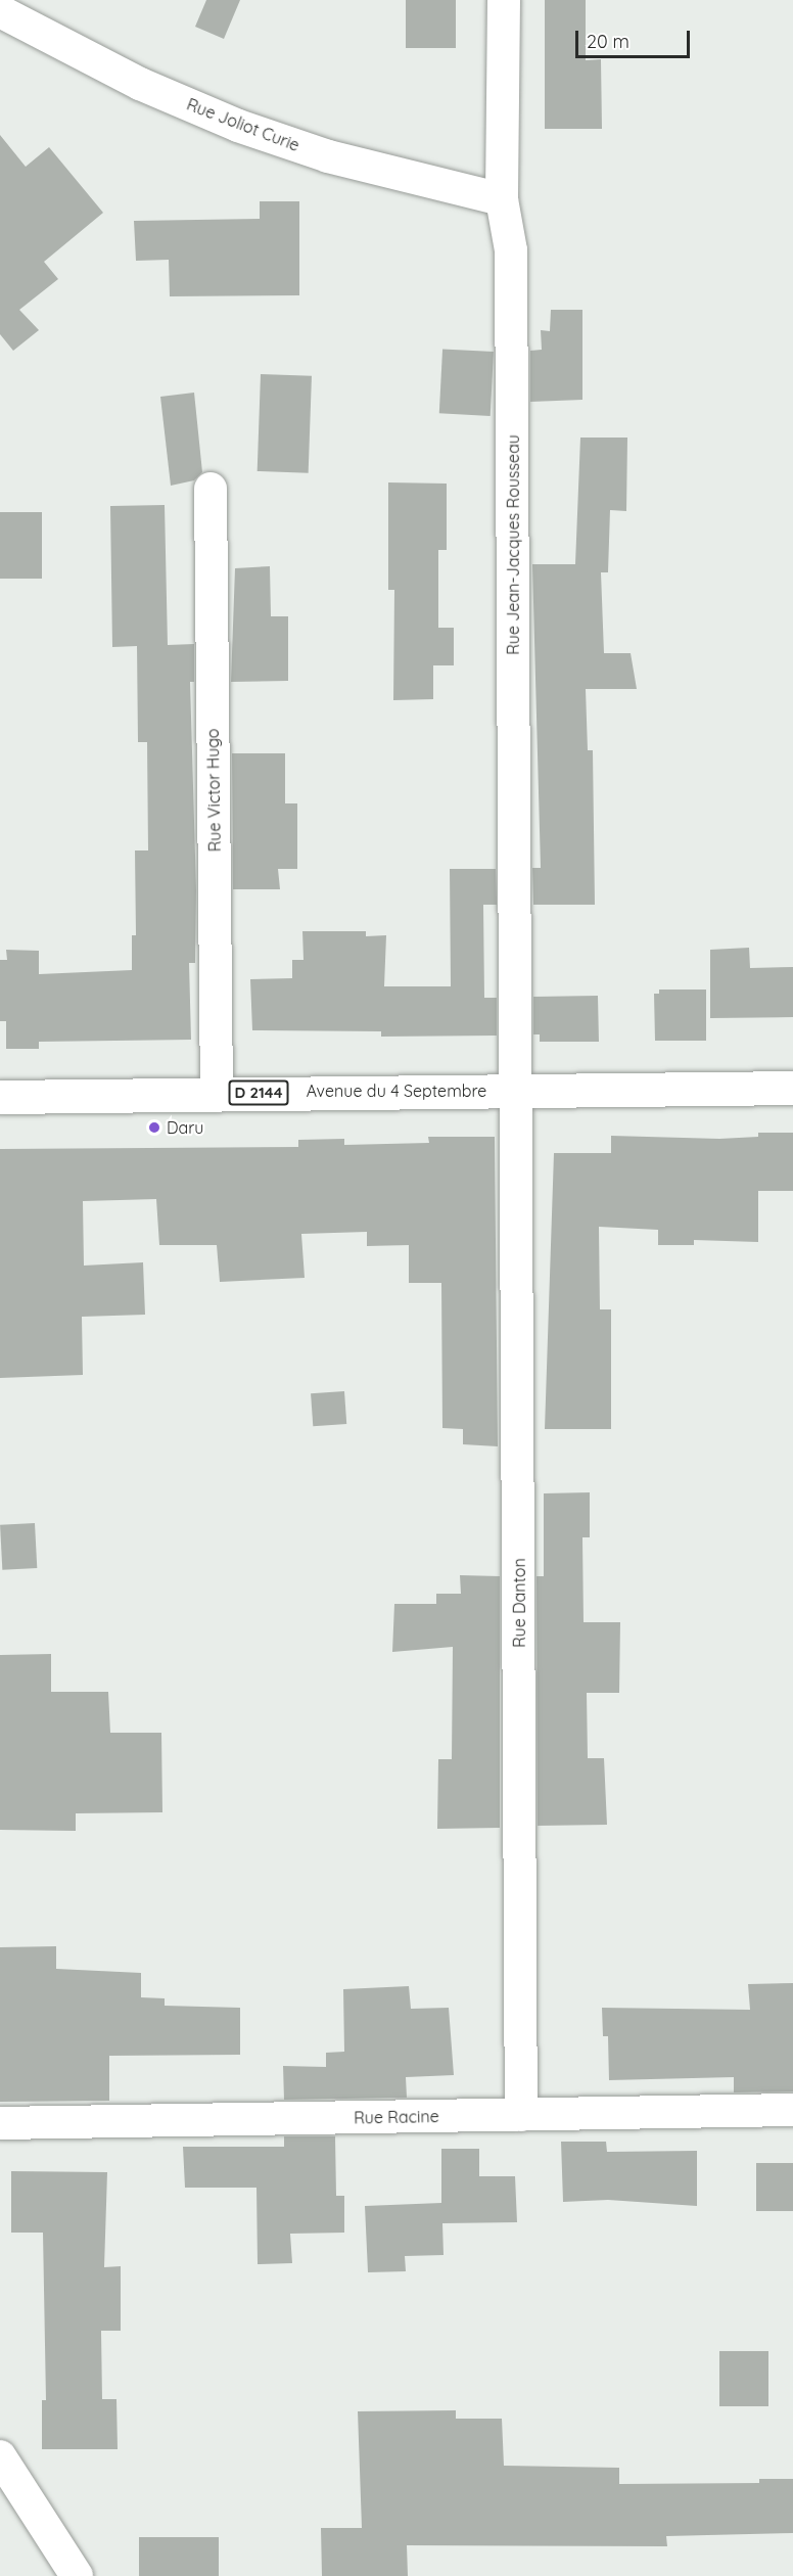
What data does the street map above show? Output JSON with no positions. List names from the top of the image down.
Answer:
{
  "streets": {
    "main road": ["Avenue du 4 Septembre", "D 2144"],
    "street": [
      "Rue Joliot Curie",
      "Rue Jean-Jacques Rousseau",
      "Rue Victor Hugo",
      "Rue Danton",
      "Rue Racine"
    ]
  },
  "crossings": [
    ["Rue Joliot Curie", "Rue Jean-Jacques Rousseau"],
    ["Rue Jean-Jacques Rousseau", "Avenue du 4 Septembre"],
    ["Rue Jean-Jacques Rousseau", "Rue Danton"],
    ["Rue Victor Hugo", "Avenue du 4 Septembre"],
    ["Avenue du 4 Septembre", "Rue Danton"],
    ["Rue Danton", "Rue Racine"]
  ],
  "places": ["Daru"],
  "scale_bar": "20 m"
}
